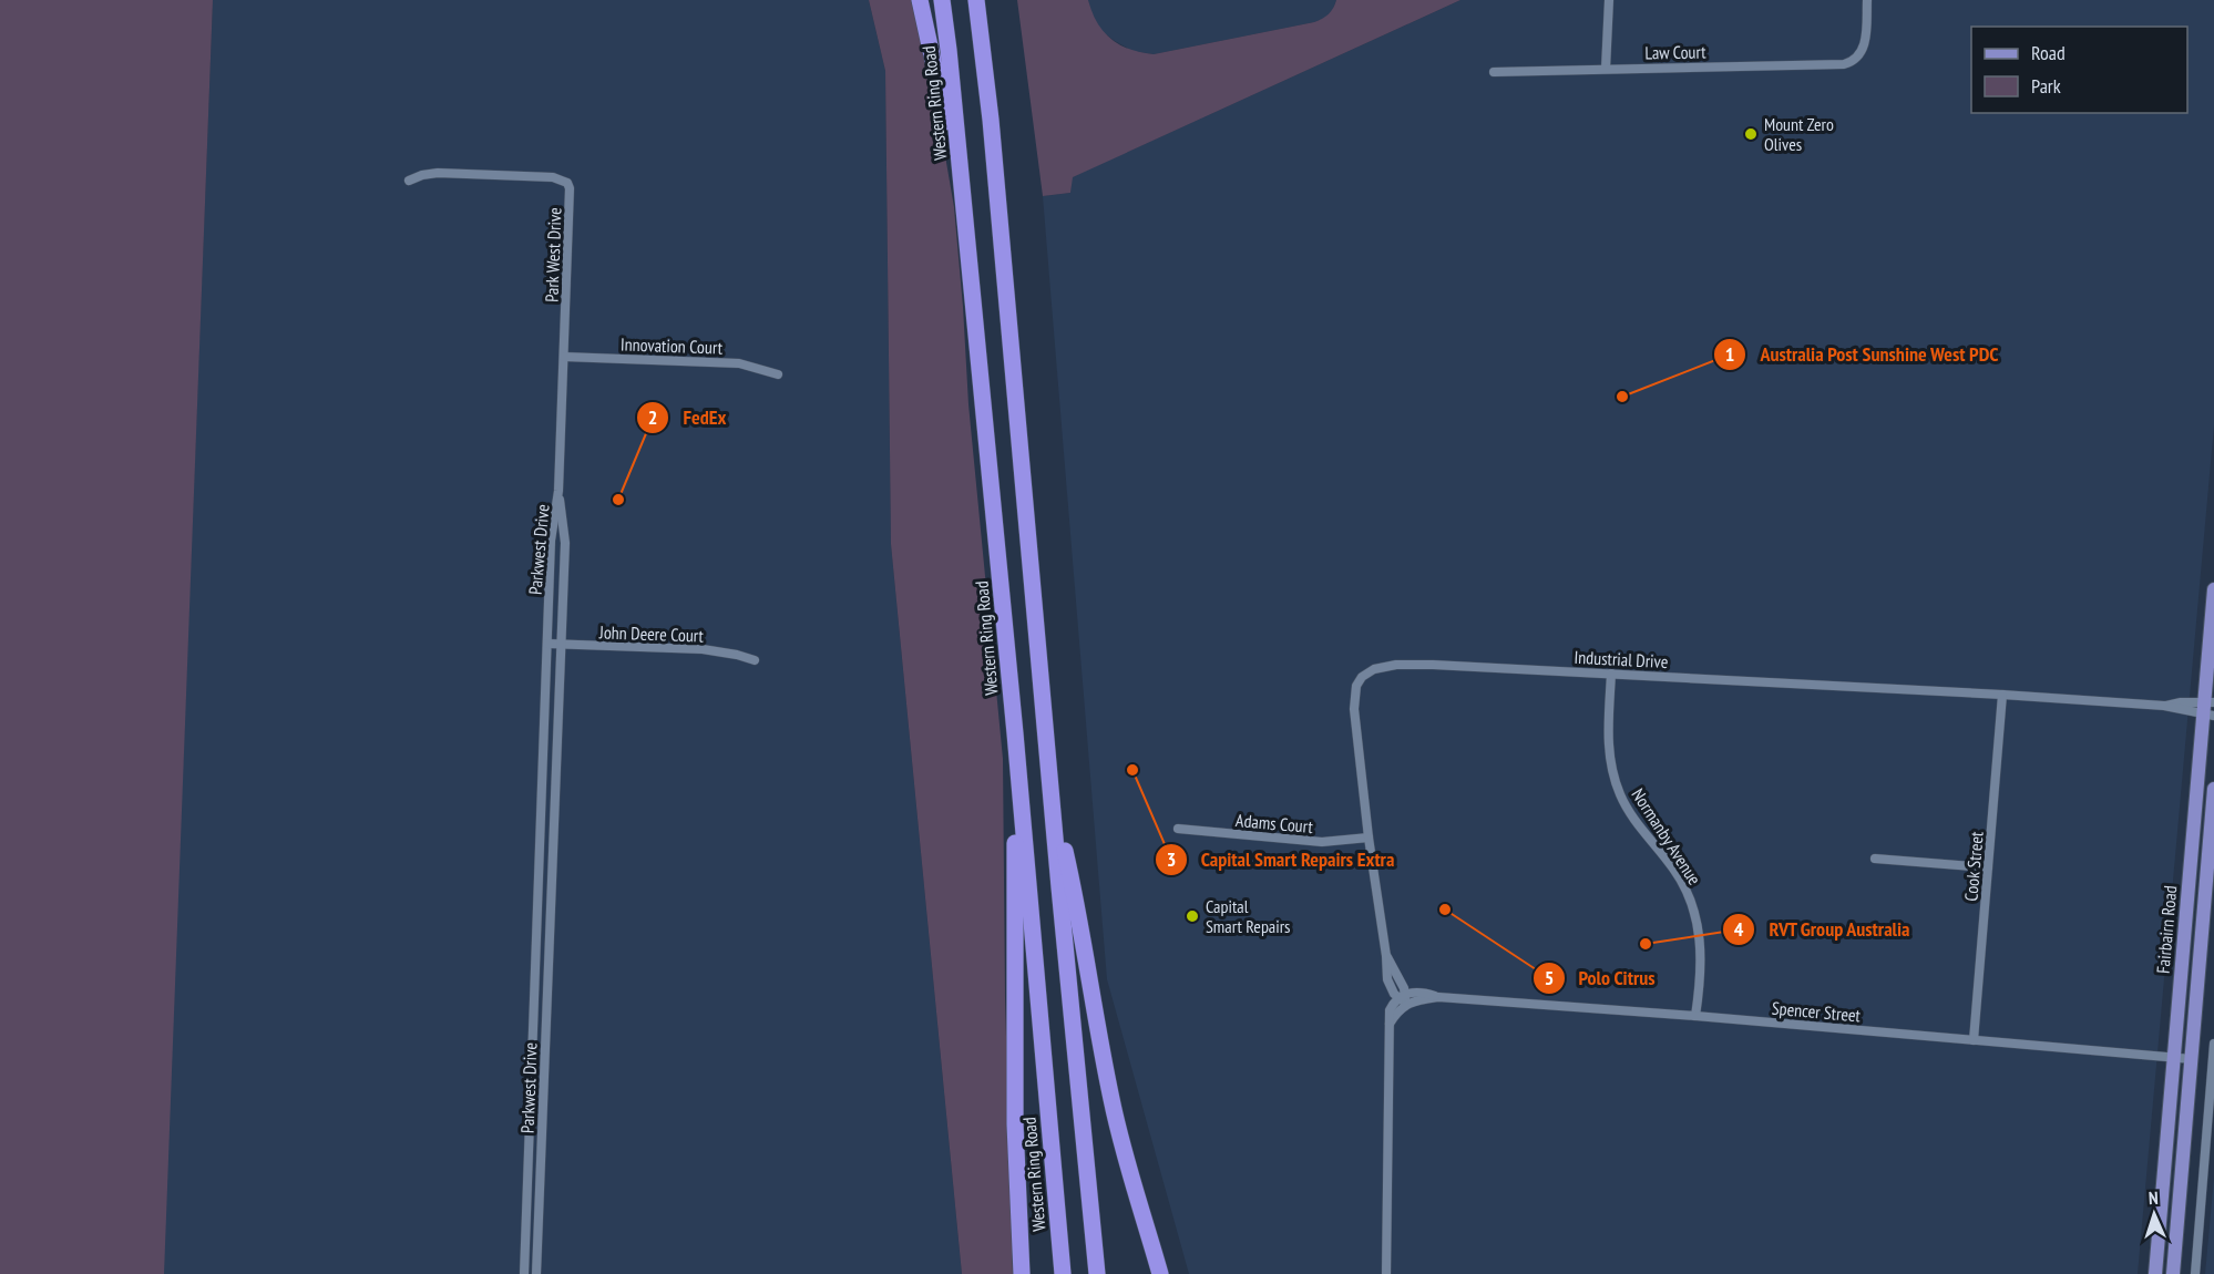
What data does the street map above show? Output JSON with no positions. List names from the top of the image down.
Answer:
{
  "streets": {
    "highway": ["Western Ring Road"],
    "main road": ["Fairbairn Road"],
    "street": [
      "Law Court",
      "Park West Drive",
      "Innovation Court",
      "Parkwest Drive",
      "John Deere Court",
      "Industrial Drive",
      "Adams Court",
      "Normanby Avenue",
      "Cook Street",
      "Spencer Street"
    ]
  },
  "crossings": [
    ["Park West Drive", "Innovation Court"],
    ["Park West Drive", "Parkwest Drive"],
    ["Parkwest Drive", "John Deere Court"],
    ["Industrial Drive", "Adams Court"],
    ["Industrial Drive", "Normanby Avenue"],
    ["Industrial Drive", "Cook Street"],
    ["Industrial Drive", "Fairbairn Road"],
    ["Industrial Drive", "Spencer Street"],
    ["Normanby Avenue", "Spencer Street"],
    ["Cook Street", "Spencer Street"],
    ["Fairbairn Road", "Spencer Street"]
  ],
  "places": [
    "Mount Zero Olives",
    "Australia Post Sunshine West PDC",
    "FedEx",
    "Capital Smart Repairs Extra",
    "Polo Citrus",
    "Capital Smart Repairs",
    "RVT Group Australia"
  ],
  "legend": ["Road", "Park"],
  "north": "top"
}
